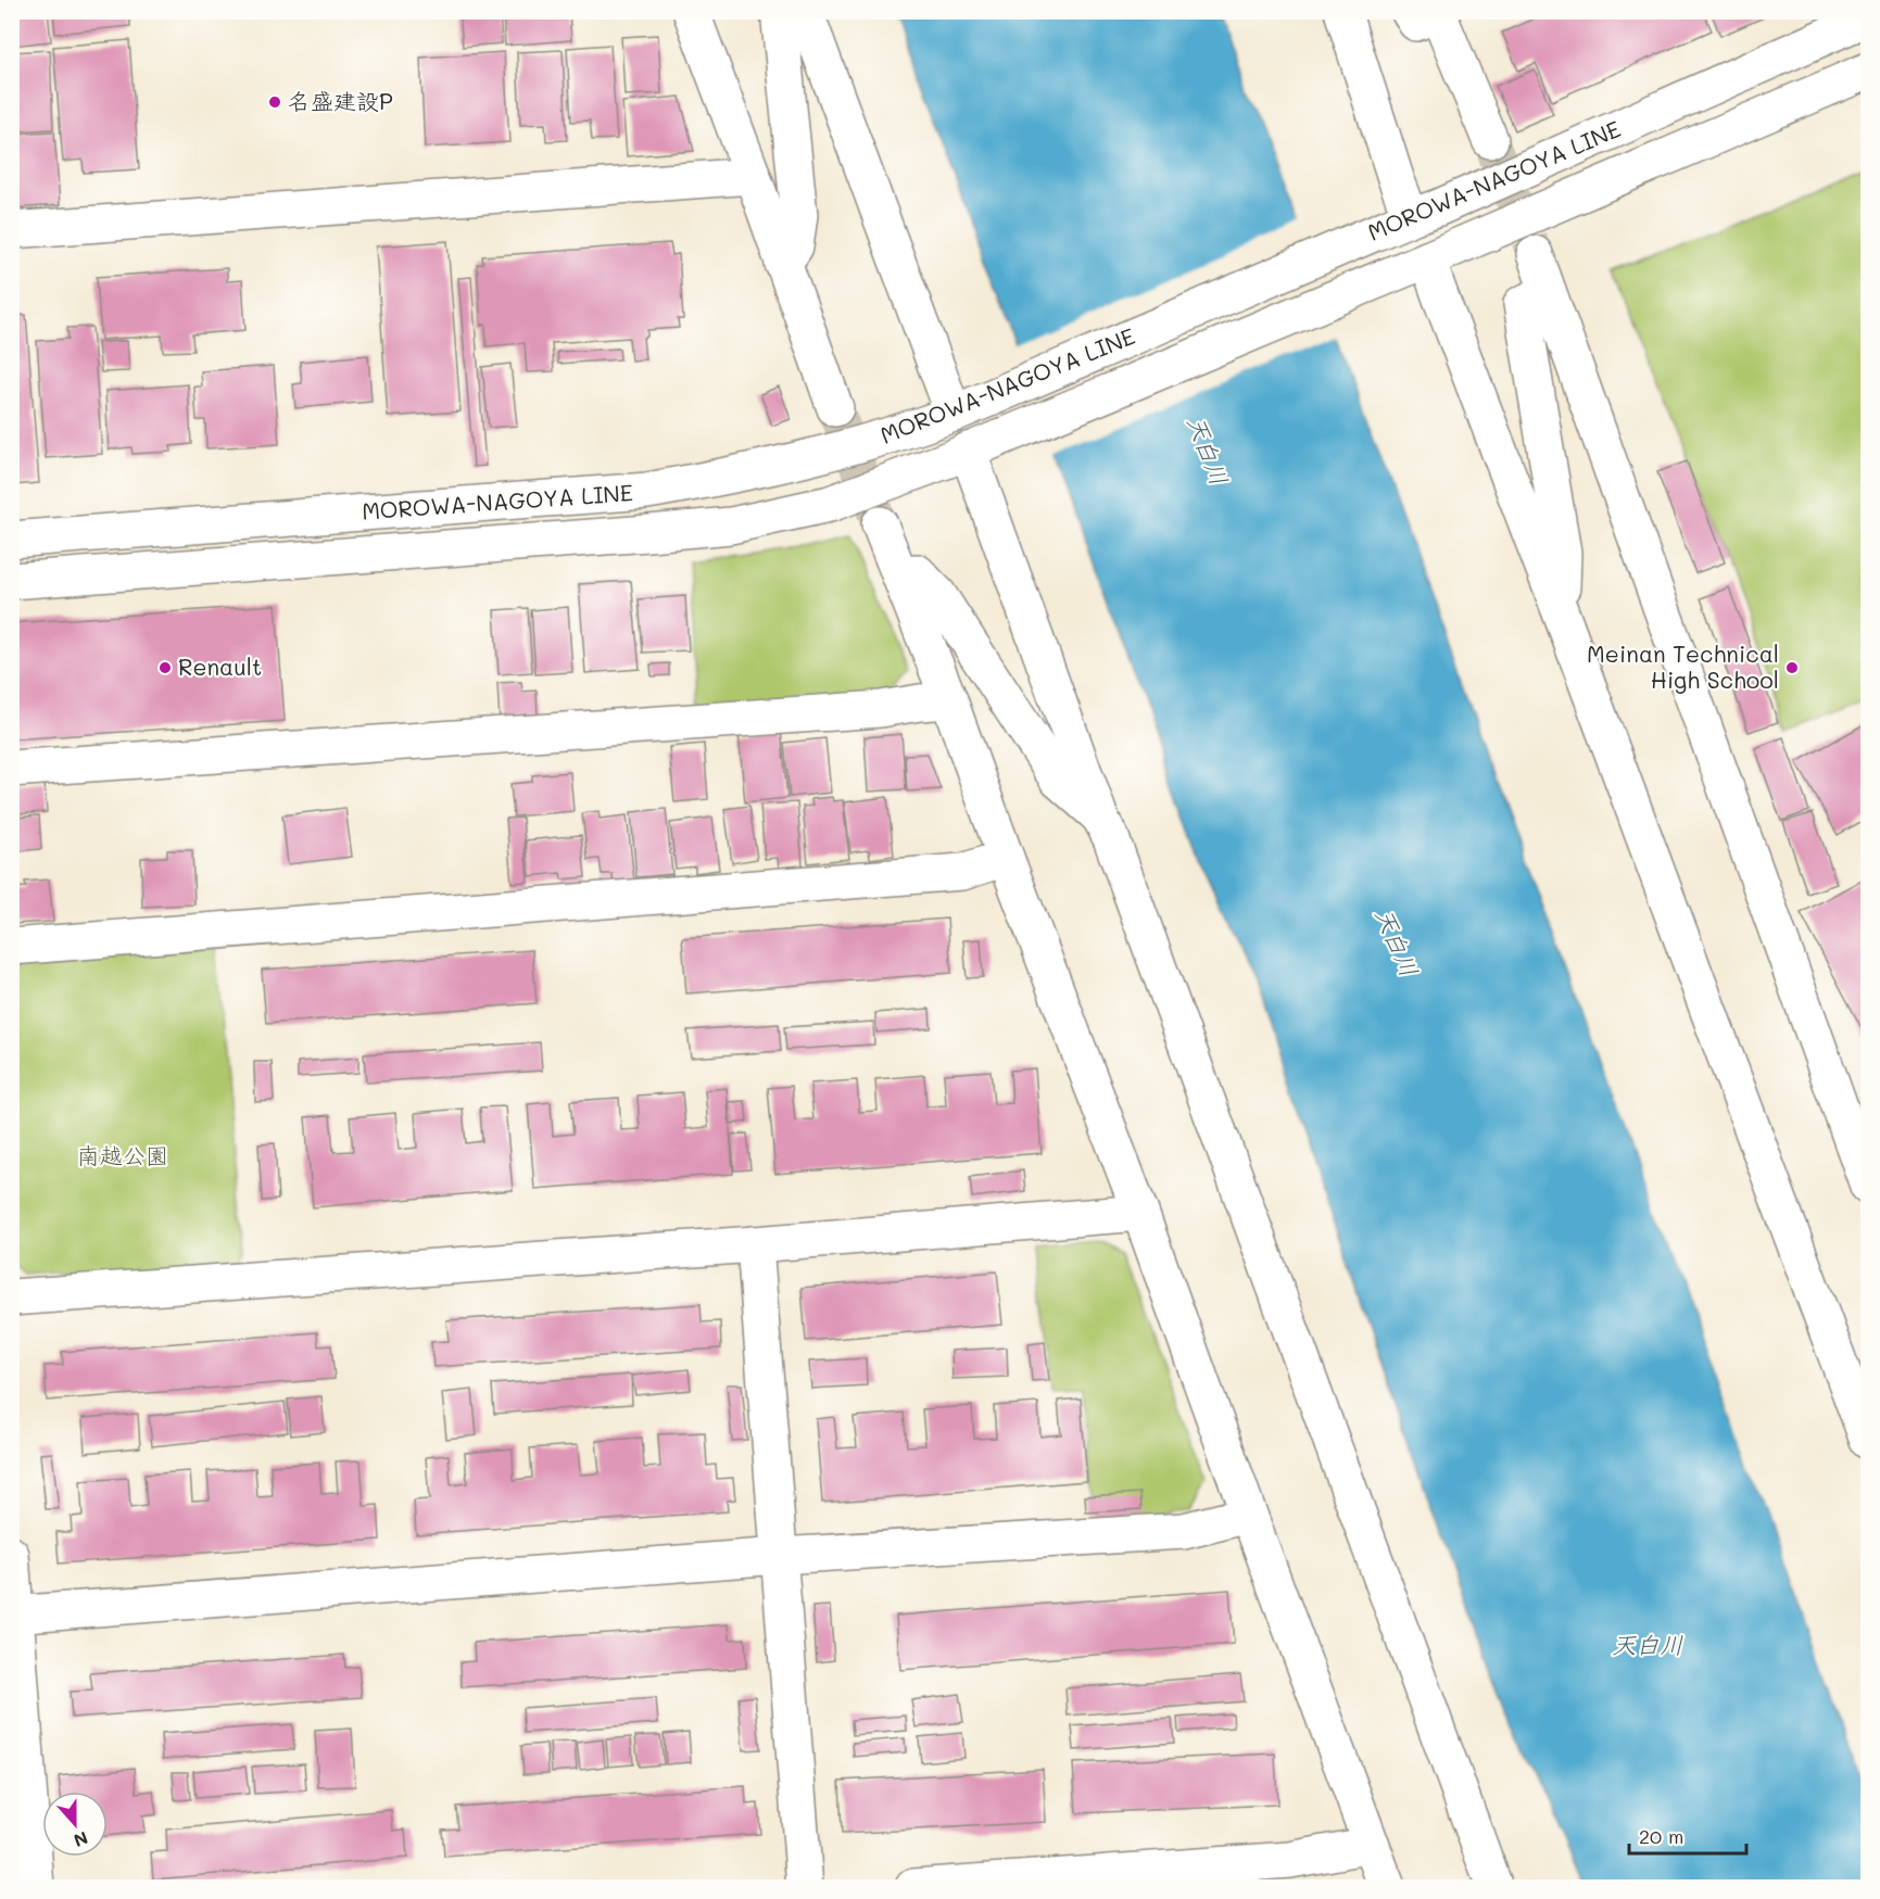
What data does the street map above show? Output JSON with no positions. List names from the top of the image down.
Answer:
{
  "streets": {
    "street": ["MOROWA-NAGOYA LINE"]
  },
  "water": ["天白川"],
  "parks": ["南越公園"],
  "places": ["名盛建設P", "Renault", "Meinan Technical High School"],
  "scale_bar": "20 m",
  "north": "bottom"
}
